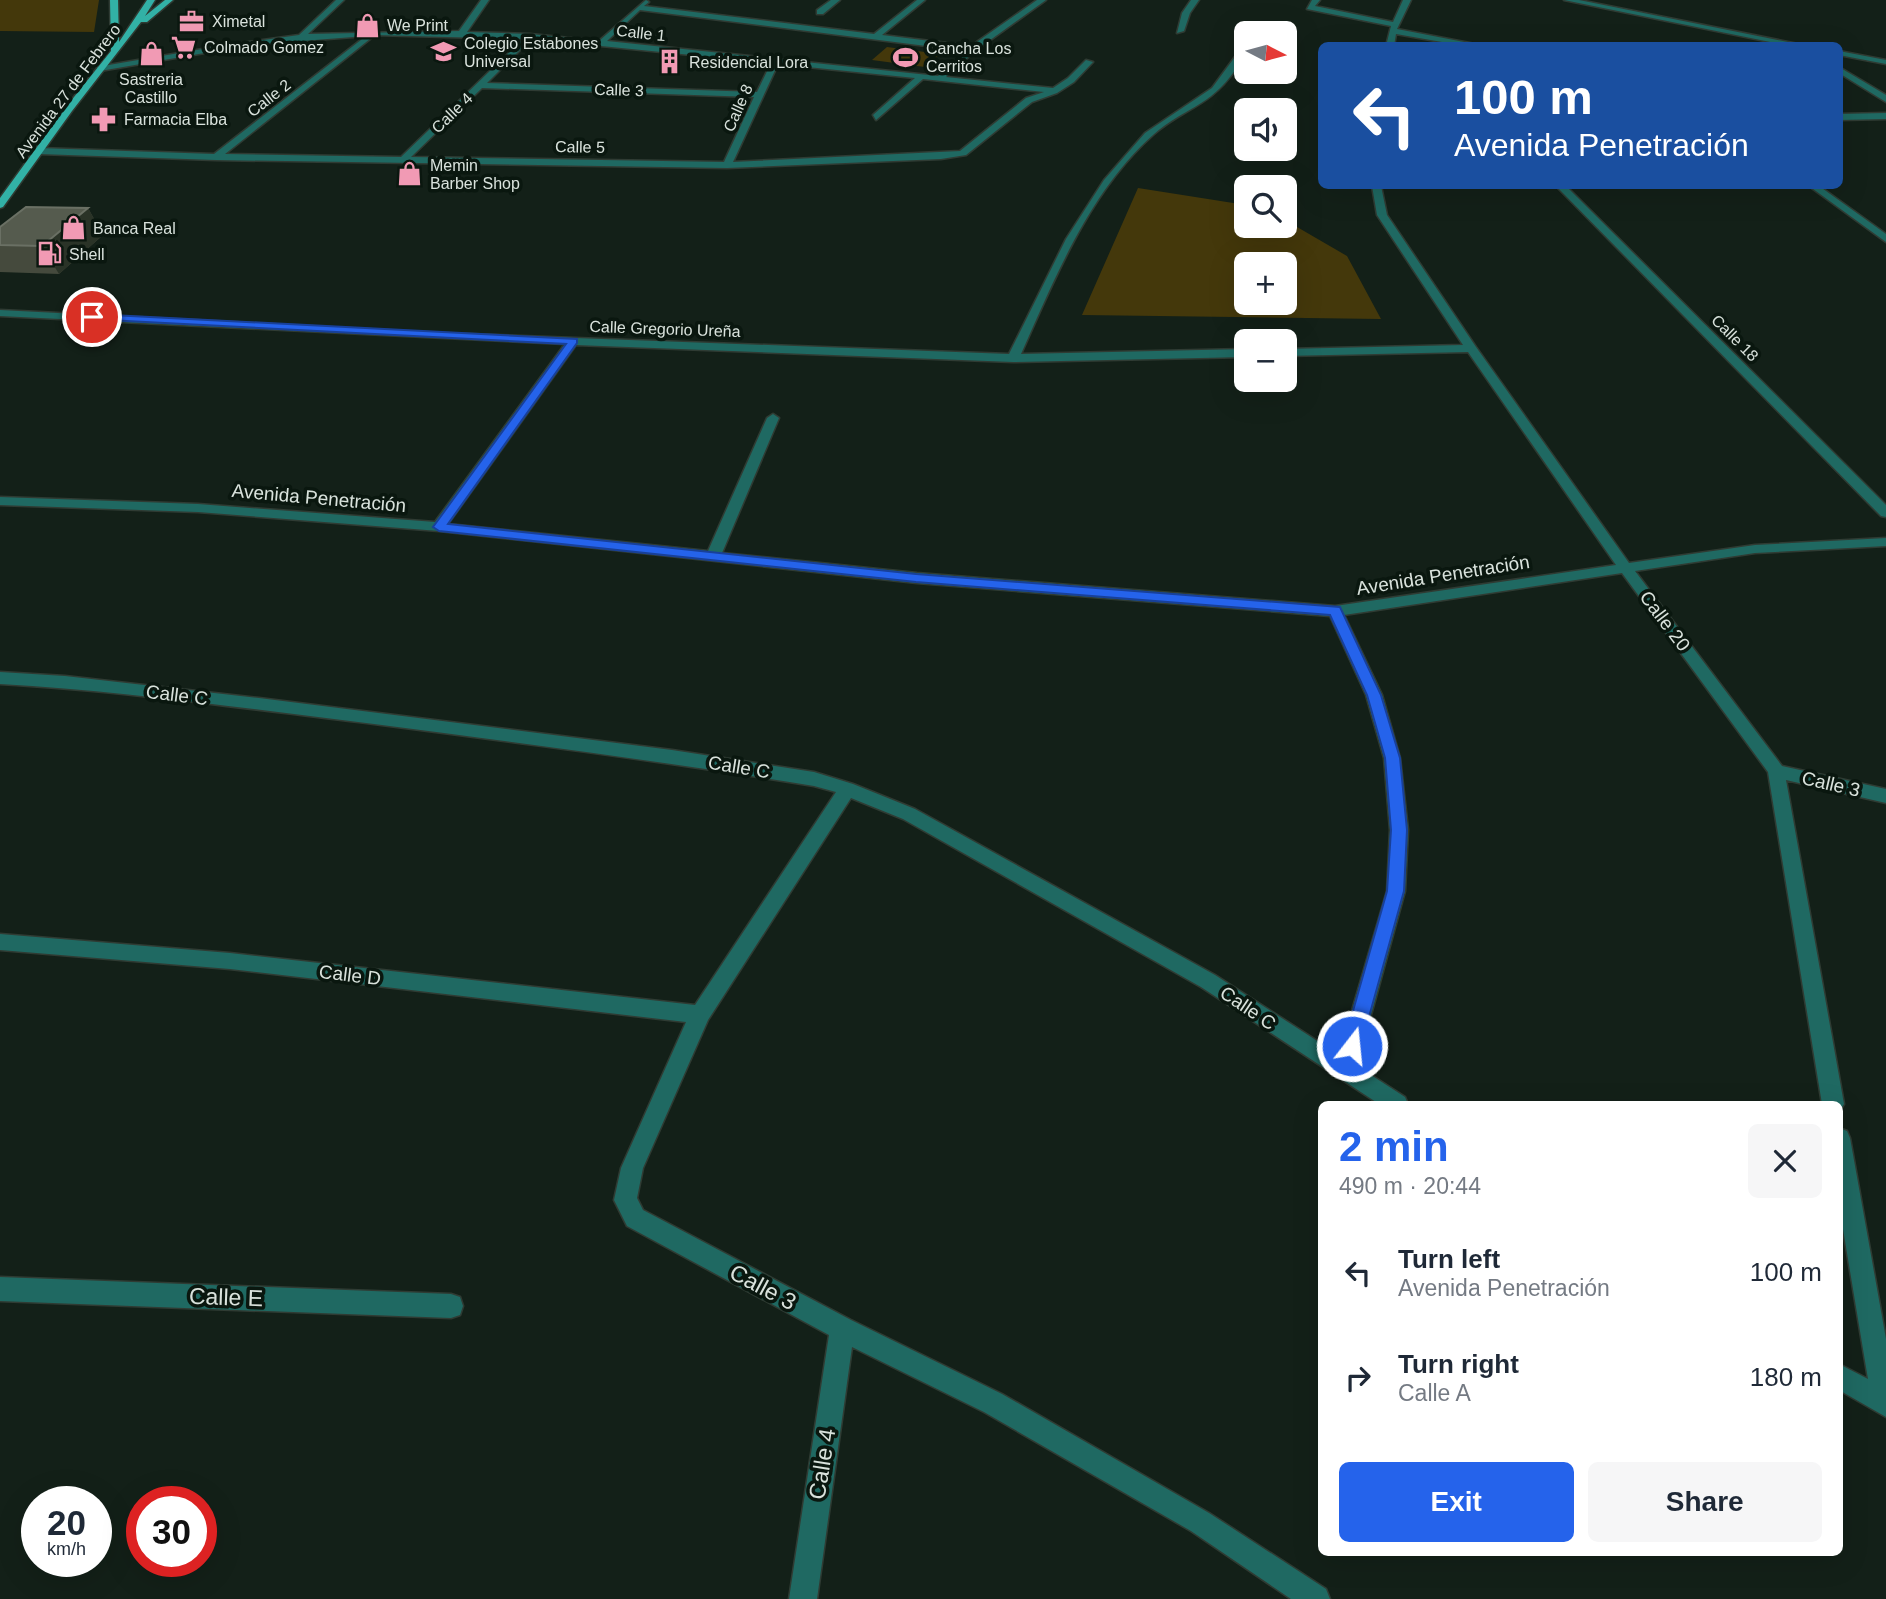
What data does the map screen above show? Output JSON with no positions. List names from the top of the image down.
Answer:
{
  "streets": {
    "main road": ["Avenida 27 de Febrero"],
    "street": [
      "Calle 1",
      "Calle 3",
      "Calle 2",
      "Calle 8",
      "Calle 4",
      "Calle 5",
      "Calle Gregorio Ureña",
      "Calle 18",
      "Avenida Penetración",
      "Calle 20",
      "Calle C",
      "Calle D",
      "Calle E"
    ]
  },
  "crossings": [
    ["Calle 1", "Avenida 27 de Febrero"],
    ["Calle 1", "Calle 2"],
    ["Calle 1", "Calle 8"],
    ["Calle 1", "Calle 4"],
    ["Calle 1", "Calle 5"],
    ["Calle 3", "Calle 8"],
    ["Calle 3", "Calle 4"],
    ["Calle 3", "Calle 20"],
    ["Calle 3", "Calle C"],
    ["Calle 3", "Calle D"],
    ["Avenida 27 de Febrero", "Calle 5"],
    ["Calle 2", "Calle 5"],
    ["Calle 8", "Calle 5"],
    ["Calle 4", "Calle 5"],
    ["Avenida Penetración", "Calle 20"]
  ],
  "places": {
    "office": ["Ximetal"],
    "shop": [
      "We Print",
      "Sastreria Castillo",
      "Memin Barber Shop",
      "Banca Real"
    ],
    "supermarket": ["Colmado Gomez"],
    "school or university": ["Colegio Estabones Universal"],
    "sports": ["Cancha Los Cerritos"],
    "building": ["Residencial Lora"],
    "pharmacy": ["Farmacia Elba"],
    "fuel station": ["Shell"]
  },
  "north": "right",
  "page": {
    "map_buttons": ["+", "−"],
    "turn": ["100 m", "Avenida Penetración"],
    "heading": ["2 min", "490 m · 20:44"],
    "list": [
      {
        "name": "Turn left",
        "note": "Avenida Penetración",
        "value": "100 m"
      },
      {
        "name": "Turn right",
        "note": "Calle A",
        "value": "180 m"
      }
    ],
    "buttons": ["Exit", "Share"],
    "speed": "20 km/h",
    "limit": "30"
  }
}
